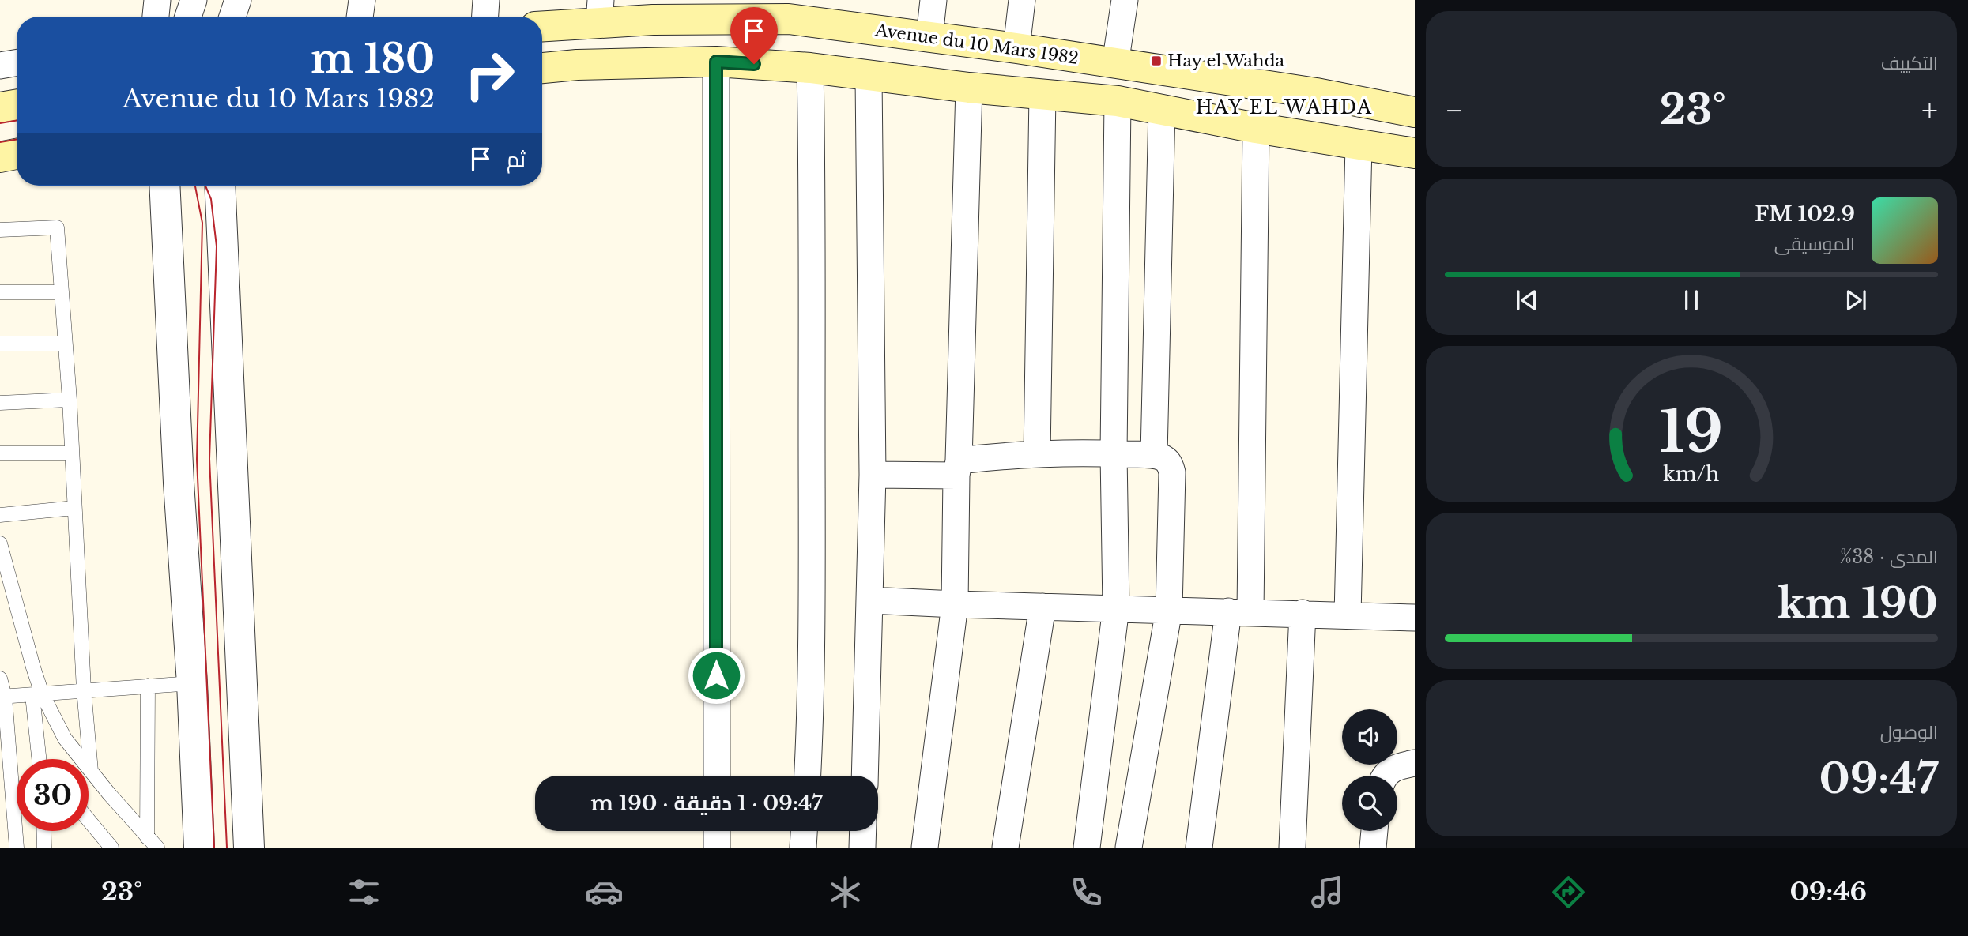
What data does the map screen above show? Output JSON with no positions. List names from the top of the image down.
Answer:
{
  "streets": {
    "main road": ["Avenue du 10 Mars 1982"]
  },
  "districts": ["HAY EL WAHDA"],
  "places": {
    "transit": ["Hay el Wahda"]
  },
  "page": {
    "tile": [
      "التكييف",
      ["المدى · 38%", "190 km"],
      ["الوصول", "09:47"]
    ],
    "turn": ["180 m", "Avenue du 10 Mars 1982"],
    "heat": ["−", "23°", "+"],
    "then": "ثم",
    "song": ["102.9 FM", "الموسيقى"],
    "limit": "30",
    "trip": "09:47 · 1 دقيقة · 190 m",
    "tabs": ["09:46", "23°"],
    "gauge": ["19", "km/h"]
  }
}
